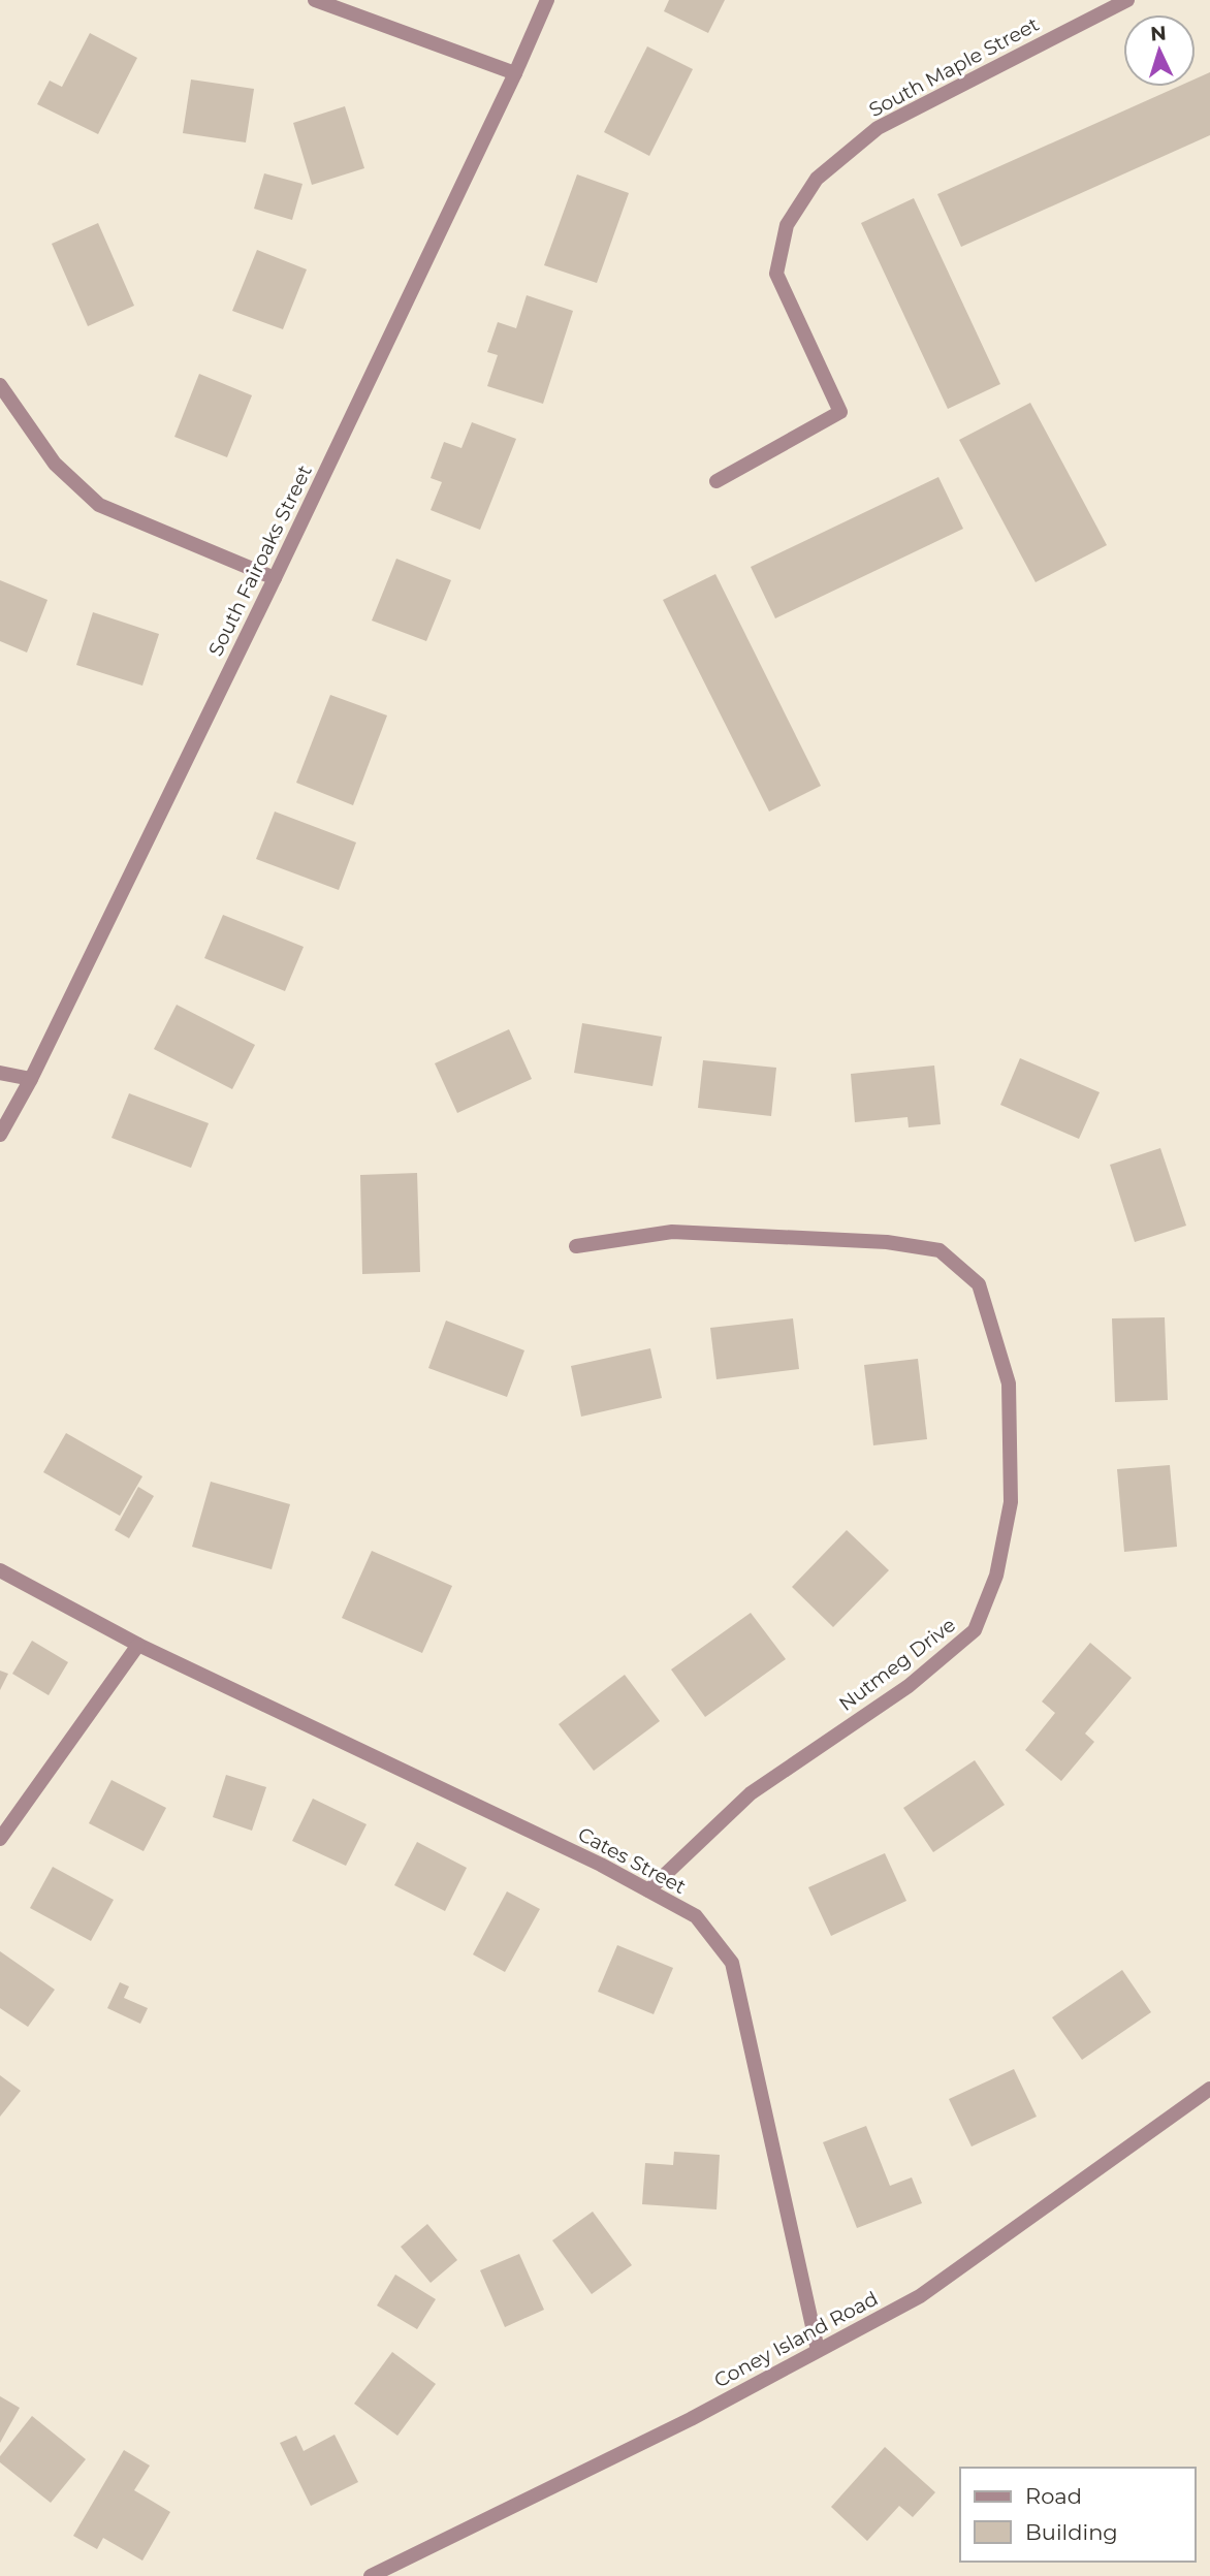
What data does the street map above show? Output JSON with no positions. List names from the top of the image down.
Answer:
{
  "streets": {
    "street": [
      "South Maple Street",
      "South Fairoaks Street",
      "Nutmeg Drive",
      "Cates Street",
      "Coney Island Road"
    ]
  },
  "crossings": [
    ["Nutmeg Drive", "Cates Street"],
    ["Cates Street", "Coney Island Road"]
  ],
  "legend": ["Road", "Building"],
  "north": "top"
}
